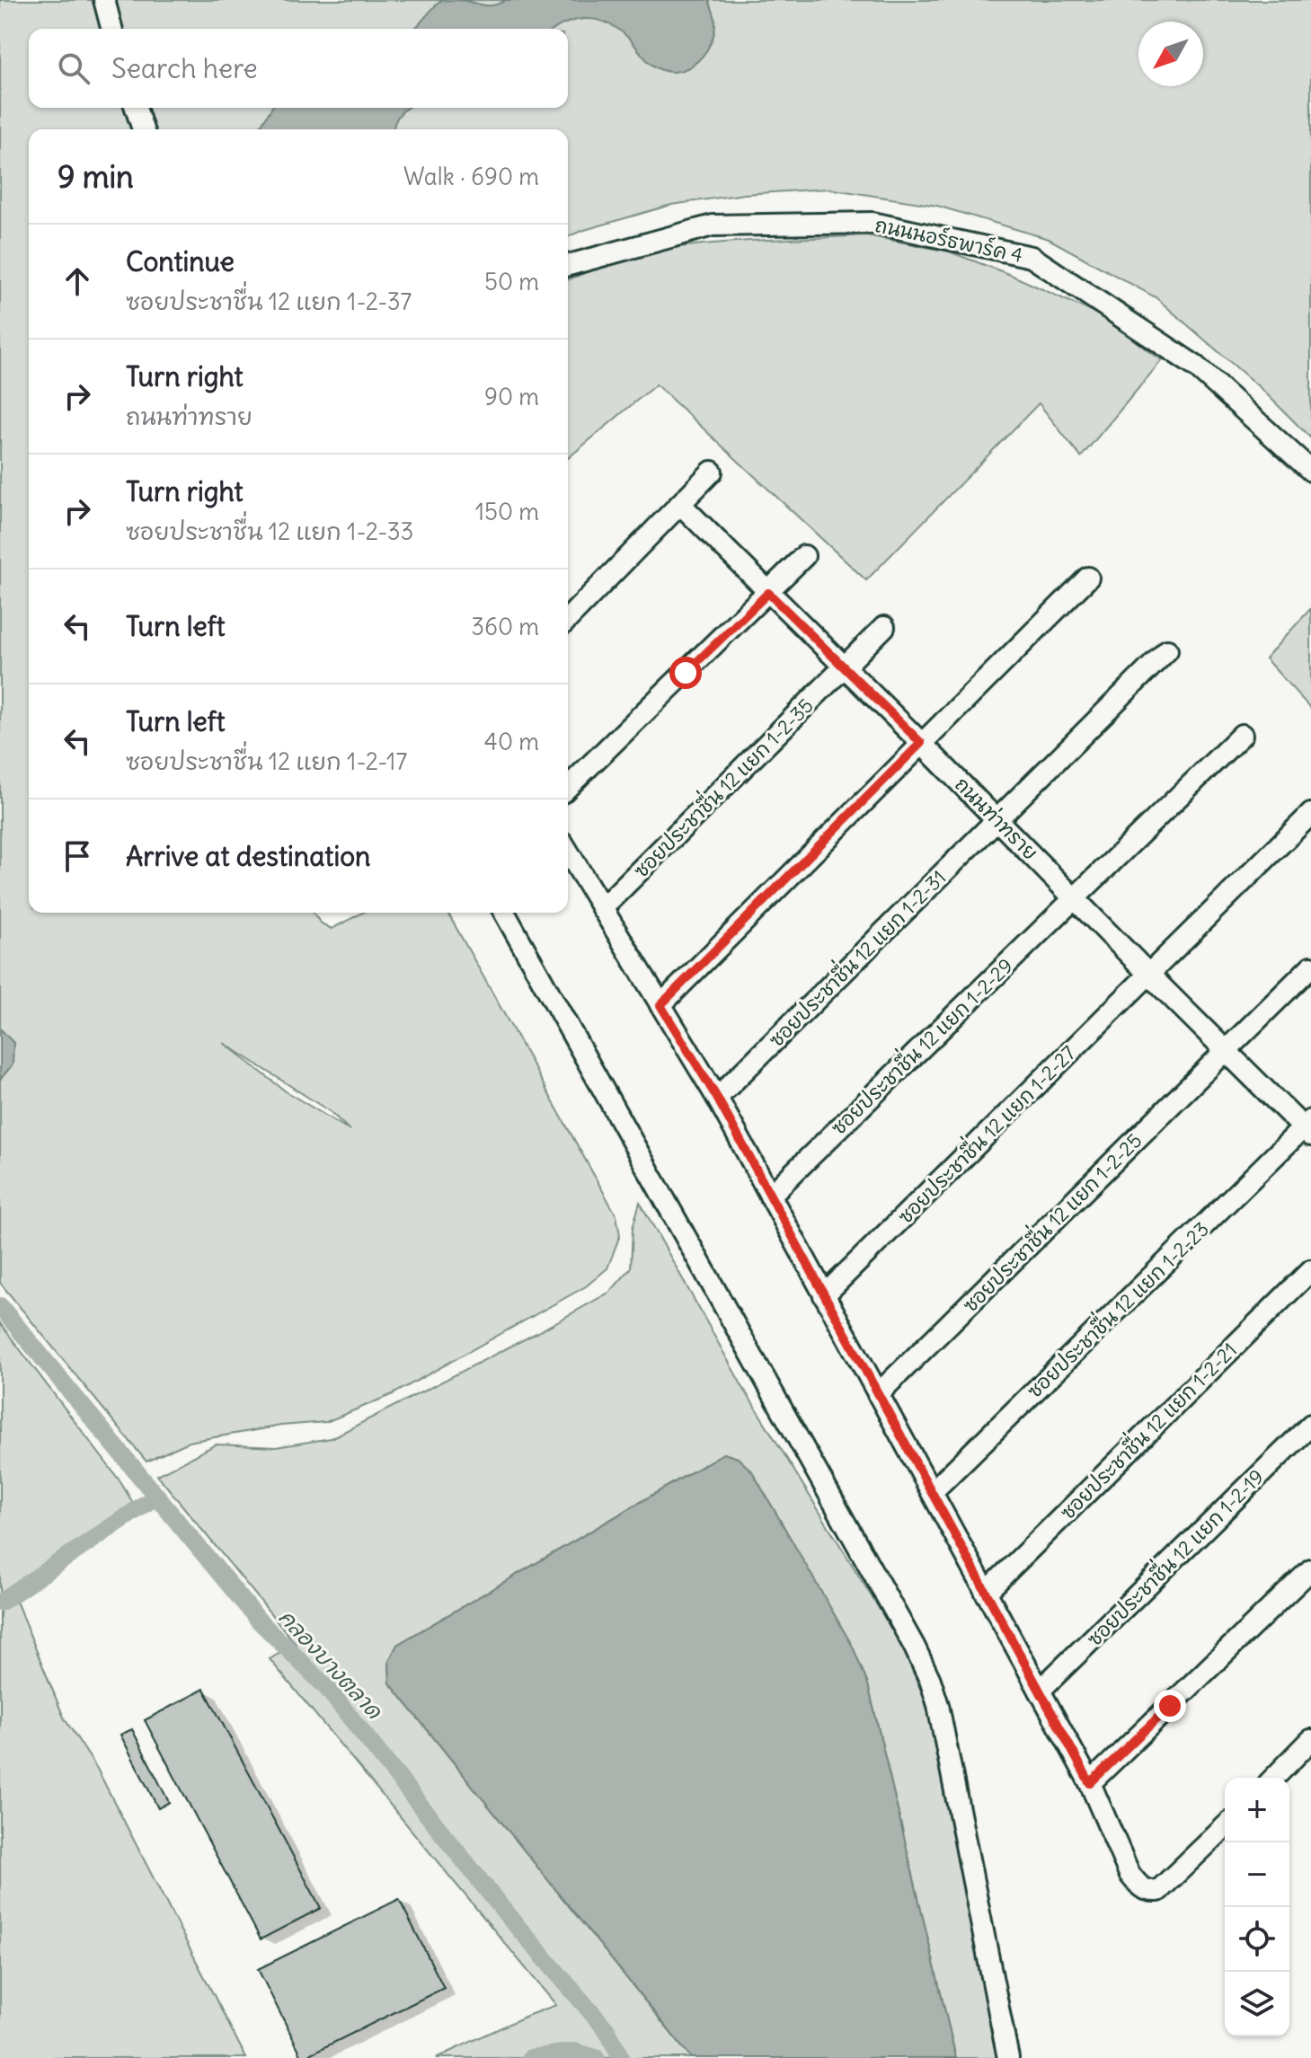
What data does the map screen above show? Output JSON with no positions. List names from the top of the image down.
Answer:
{
  "streets": {
    "street": [
      "ถนนนอร์ธพาร์ค 4",
      "ซอยประชาชื่น 12 แยก 1-2-35",
      "ถนนท่าทราย",
      "ซอยประชาชื่น 12 แยก 1-2-31",
      "ซอยประชาชื่น 12 แยก 1-2-29",
      "ซอยประชาชื่น 12 แยก 1-2-27",
      "ซอยประชาชื่น 12 แยก 1-2-25",
      "ซอยประชาชื่น 12 แยก 1-2-23",
      "ซอยประชาชื่น 12 แยก 1-2-21",
      "ซอยประชาชื่น 12 แยก 1-2-19"
    ]
  },
  "crossings": [
    ["ซอยประชาชื่น 12 แยก 1-2-35", "ถนนท่าทราย"],
    ["ถนนท่าทราย", "ซอยประชาชื่น 12 แยก 1-2-31"],
    ["ถนนท่าทราย", "ซอยประชาชื่น 12 แยก 1-2-29"],
    ["ถนนท่าทราย", "ซอยประชาชื่น 12 แยก 1-2-27"],
    ["ถนนท่าทราย", "ซอยประชาชื่น 12 แยก 1-2-25"],
    ["ถนนท่าทราย", "ซอยประชาชื่น 12 แยก 1-2-23"]
  ],
  "water": ["คลองบางตลาด"],
  "north": "bottom left",
  "page": {
    "search": "Search here",
    "heading": ["9 min", "Walk · 690 m"],
    "list": [
      ["Continue", "ซอยประชาชื่น 12 แยก 1-2-37", "50 m"],
      ["Turn right", "ถนนท่าทราย", "90 m"],
      ["Turn right", "ซอยประชาชื่น 12 แยก 1-2-33", "150 m"],
      ["Turn left", "360 m"],
      ["Turn left", "ซอยประชาชื่น 12 แยก 1-2-17", "40 m"],
      "Arrive at destination"
    ],
    "map_buttons": ["+", "−"]
  }
}
